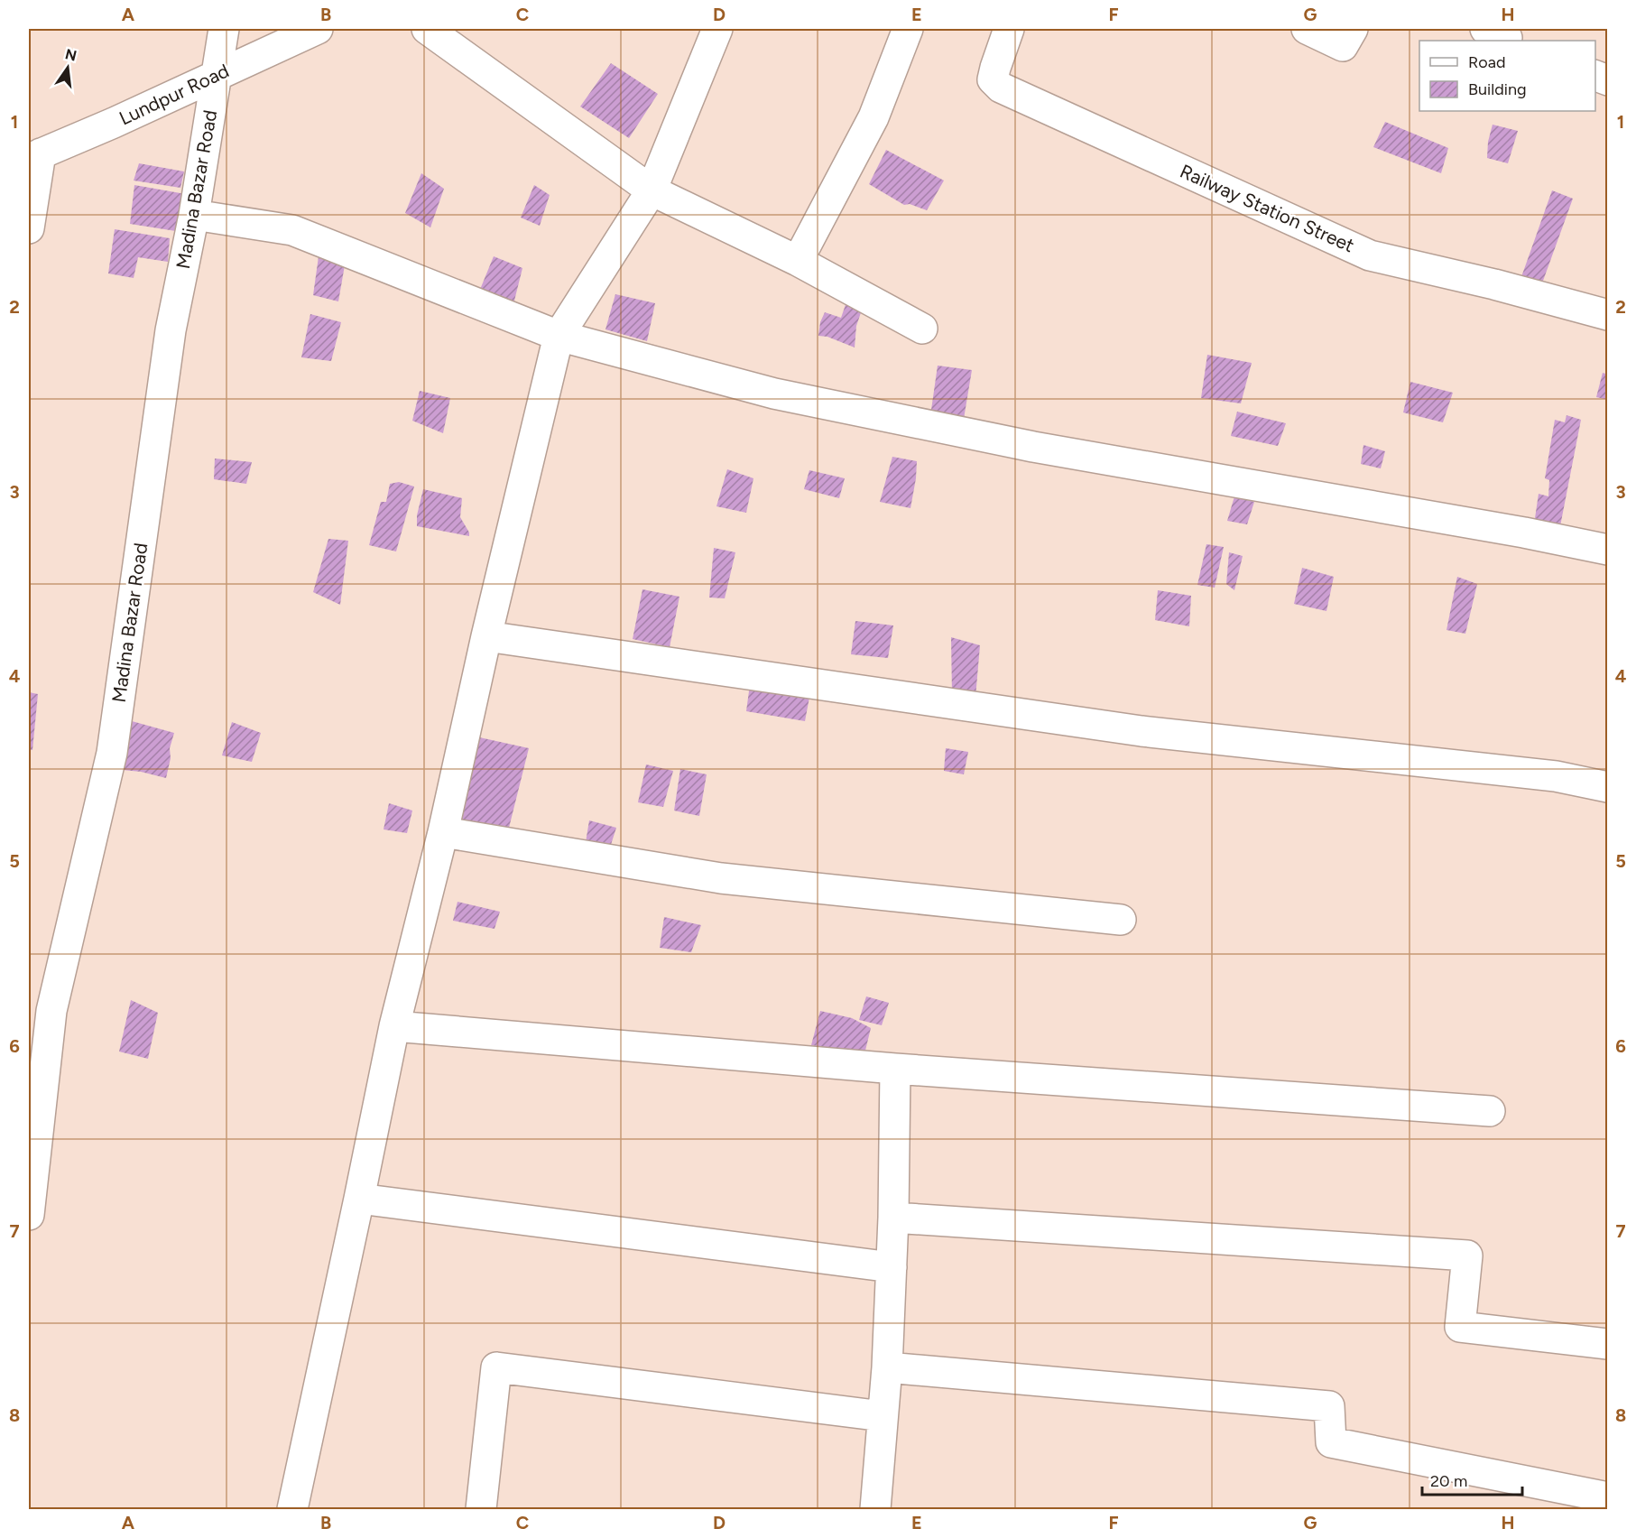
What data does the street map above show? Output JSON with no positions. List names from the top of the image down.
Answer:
{
  "streets": {
    "street": ["Lundpur Road", "Madina Bazar Road", "Railway Station Street"]
  },
  "crossings": [
    ["Lundpur Road", "Madina Bazar Road"]
  ],
  "legend": ["Road", "Building"],
  "scale_bar": "20 m",
  "north": "top",
  "grid": {
    "columns": [
      "A",
      "B",
      "C",
      "D",
      "E",
      "F",
      "G",
      "H"
    ],
    "rows": [
      "1",
      "2",
      "3",
      "4",
      "5",
      "6",
      "7",
      "8"
    ]
  }
}
